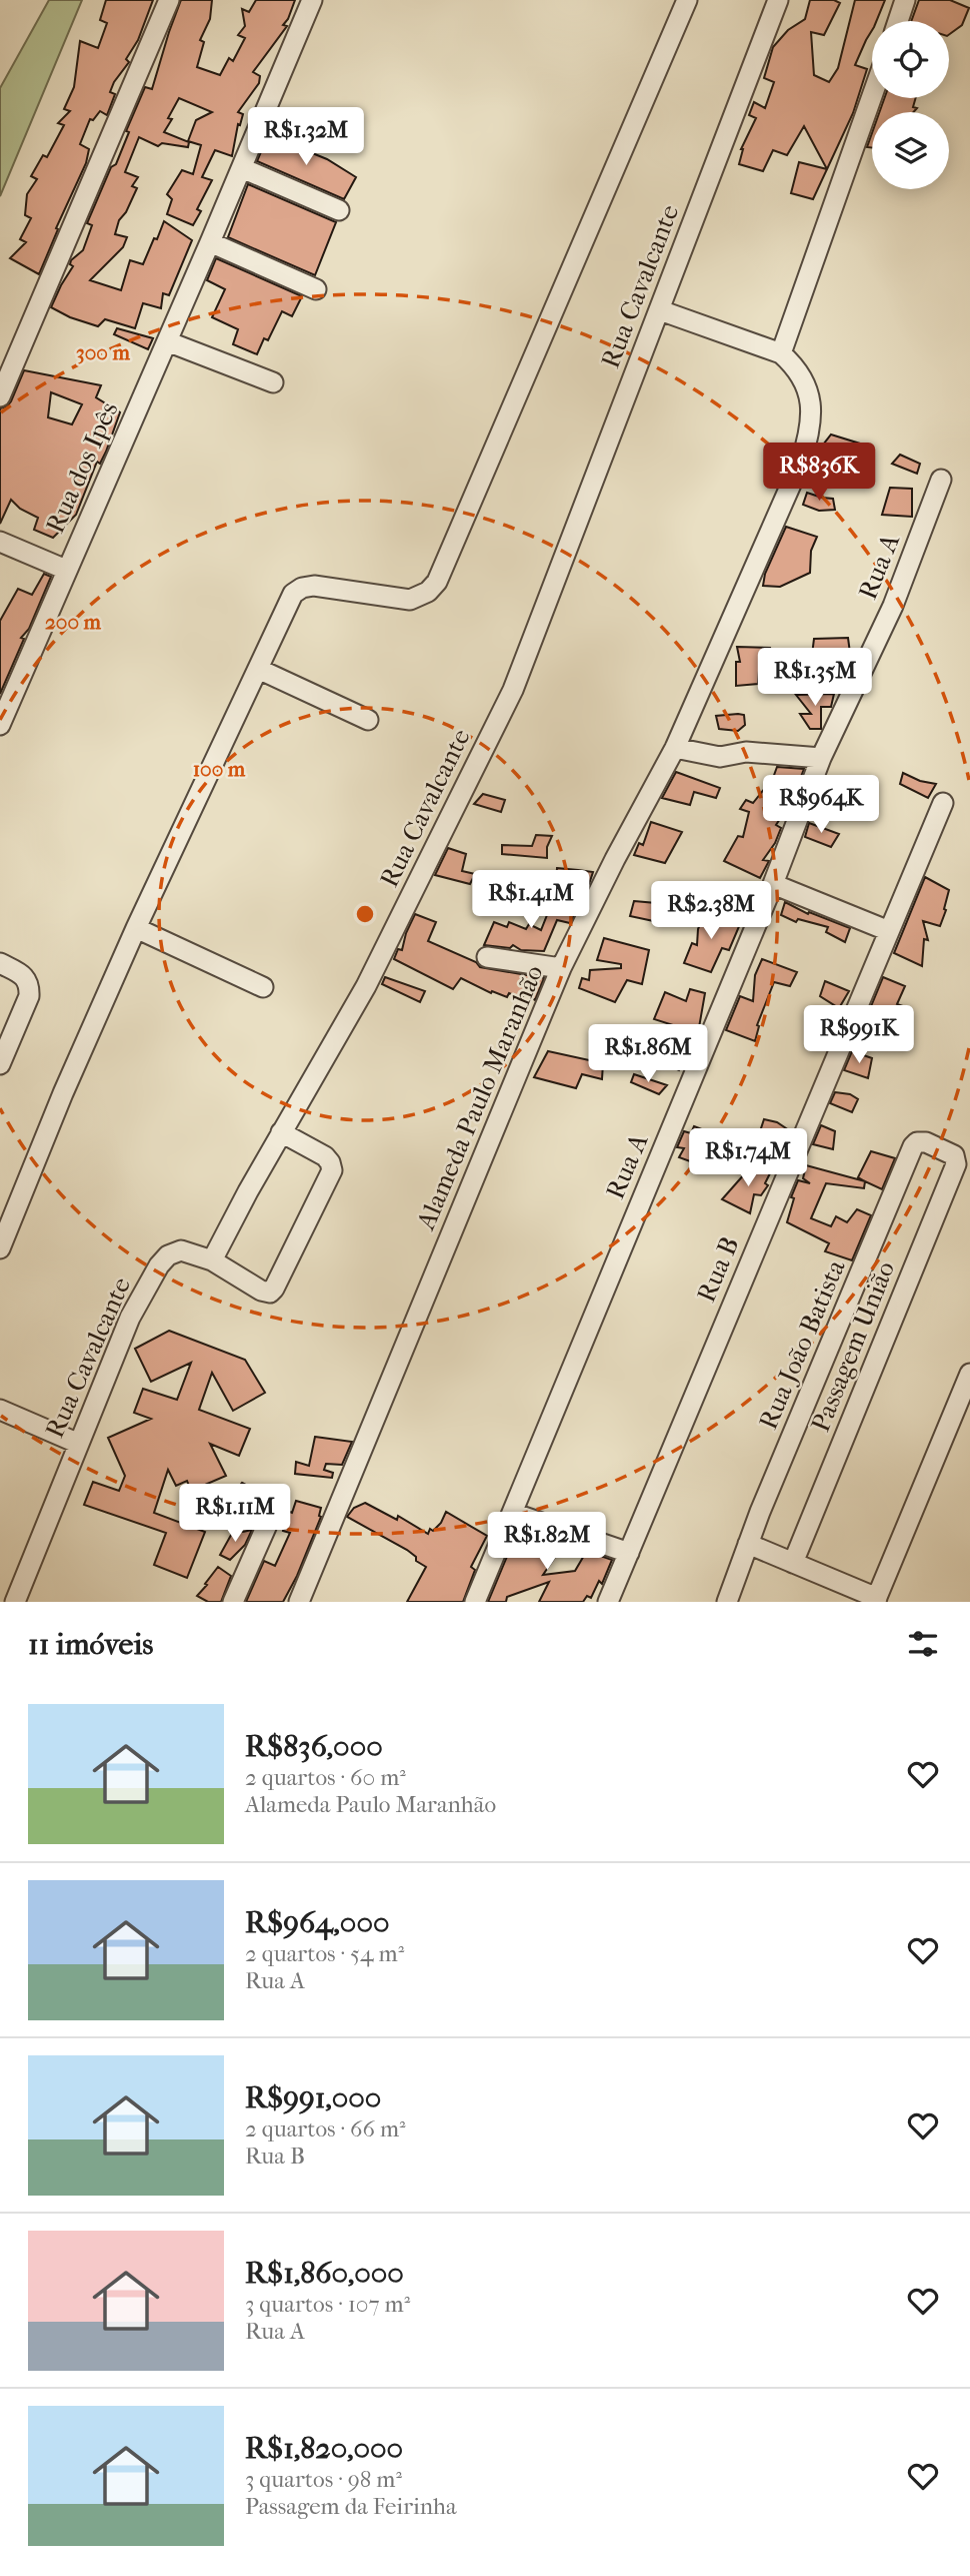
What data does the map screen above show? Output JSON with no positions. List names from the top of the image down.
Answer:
{
  "streets": {
    "street": [
      "Rua Cavalcante",
      "Rua dos Ipês",
      "Rua A",
      "Alameda Paulo Maranhão",
      "Rua B",
      "Rua João Batista",
      "Passagem União"
    ]
  },
  "crossings": [
    ["Rua João Batista", "Passagem União"]
  ],
  "page": {
    "price": [
      "R$1.32M",
      "R$836K",
      "R$1.35M",
      "R$964K",
      "R$1.41M",
      "R$2.38M",
      "R$991K",
      "R$1.86M",
      "R$1.74M",
      "R$1.11M",
      "R$1.82M"
    ],
    "heading": "11 imóveis",
    "list": [
      {
        "name": "R$836,000",
        "note": "2 quartos · 60 m² · Alameda Paulo Maranhão"
      },
      {
        "name": "R$964,000",
        "note": "2 quartos · 54 m² · Rua A"
      },
      {
        "name": "R$991,000",
        "note": "2 quartos · 66 m² · Rua B"
      },
      {
        "name": "R$1,860,000",
        "note": "3 quartos · 107 m² · Rua A"
      },
      {
        "name": "R$1,820,000",
        "note": "3 quartos · 98 m² · Passagem da Feirinha"
      }
    ]
  },
  "rings": ["300 m", "200 m", "100 m"]
}
